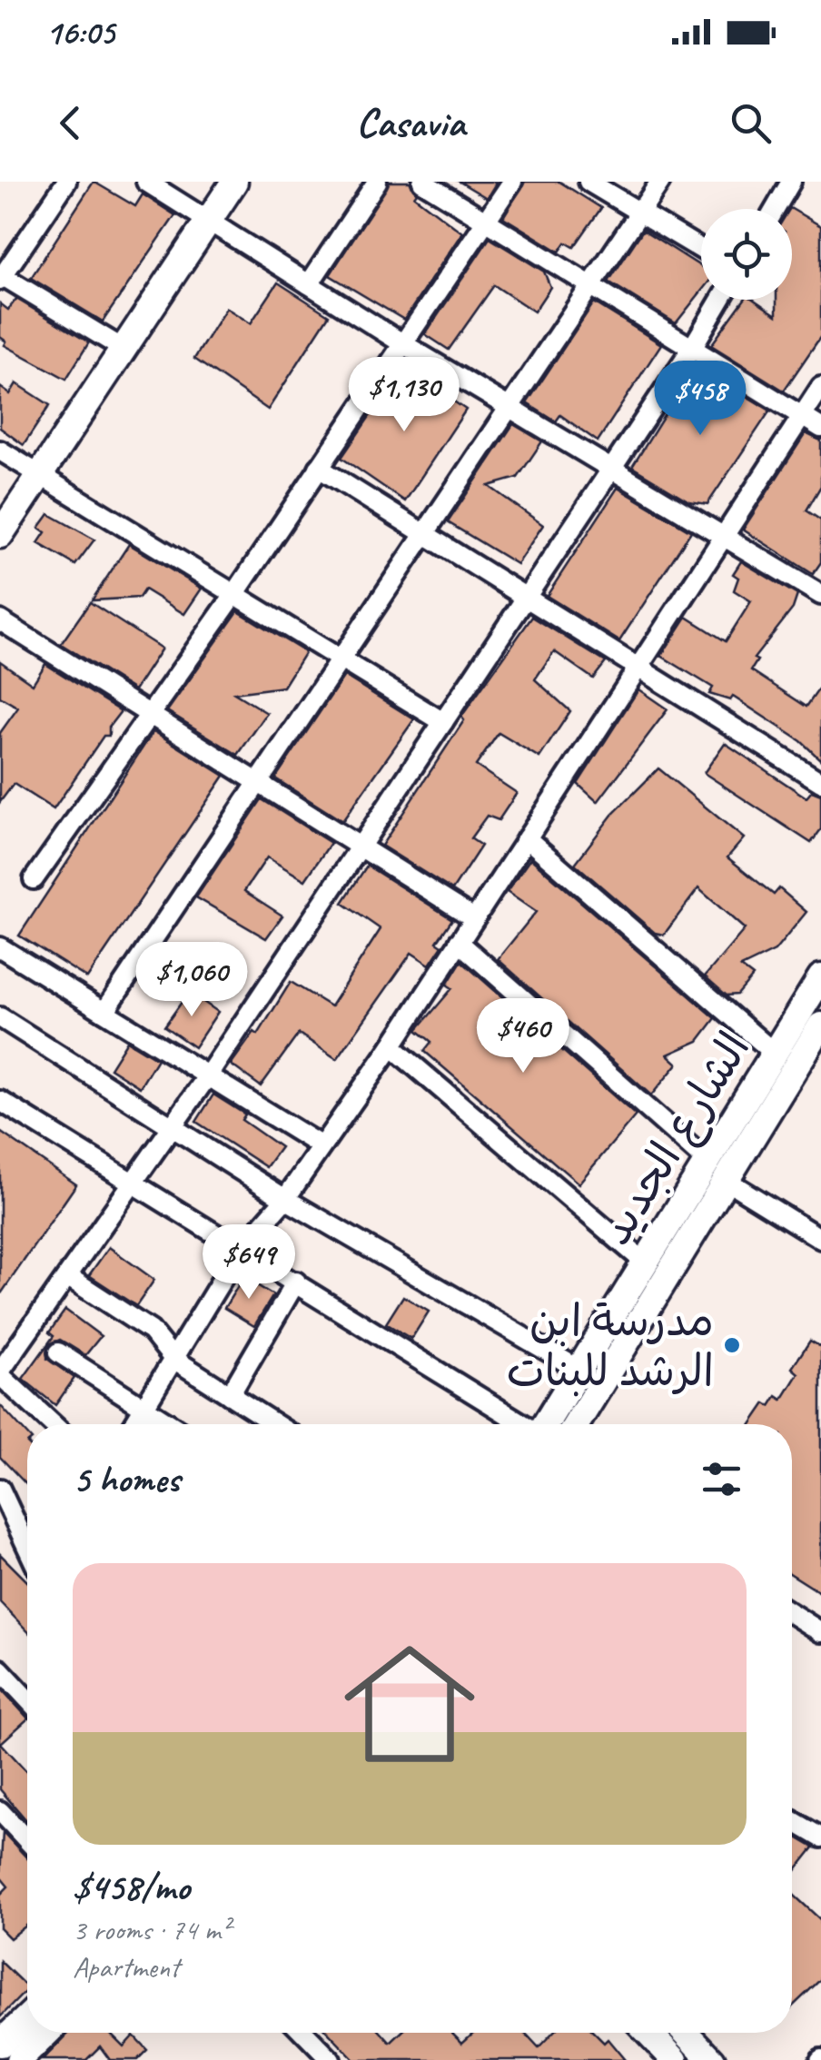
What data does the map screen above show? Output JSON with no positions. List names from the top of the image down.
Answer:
{
  "streets": {
    "street": ["الشارع الجديد"]
  },
  "places": ["مدرسة ابن الرشد للبنات"],
  "page": {
    "status": "16:05",
    "header": "Casavia",
    "price": [
      "$1,130",
      "$458",
      "$1,060",
      "$460",
      "$649"
    ],
    "heading": "5 homes",
    "list": [
      {
        "name": "$458/mo",
        "note": "3 rooms · 74 m² · Apartment"
      }
    ]
  }
}
